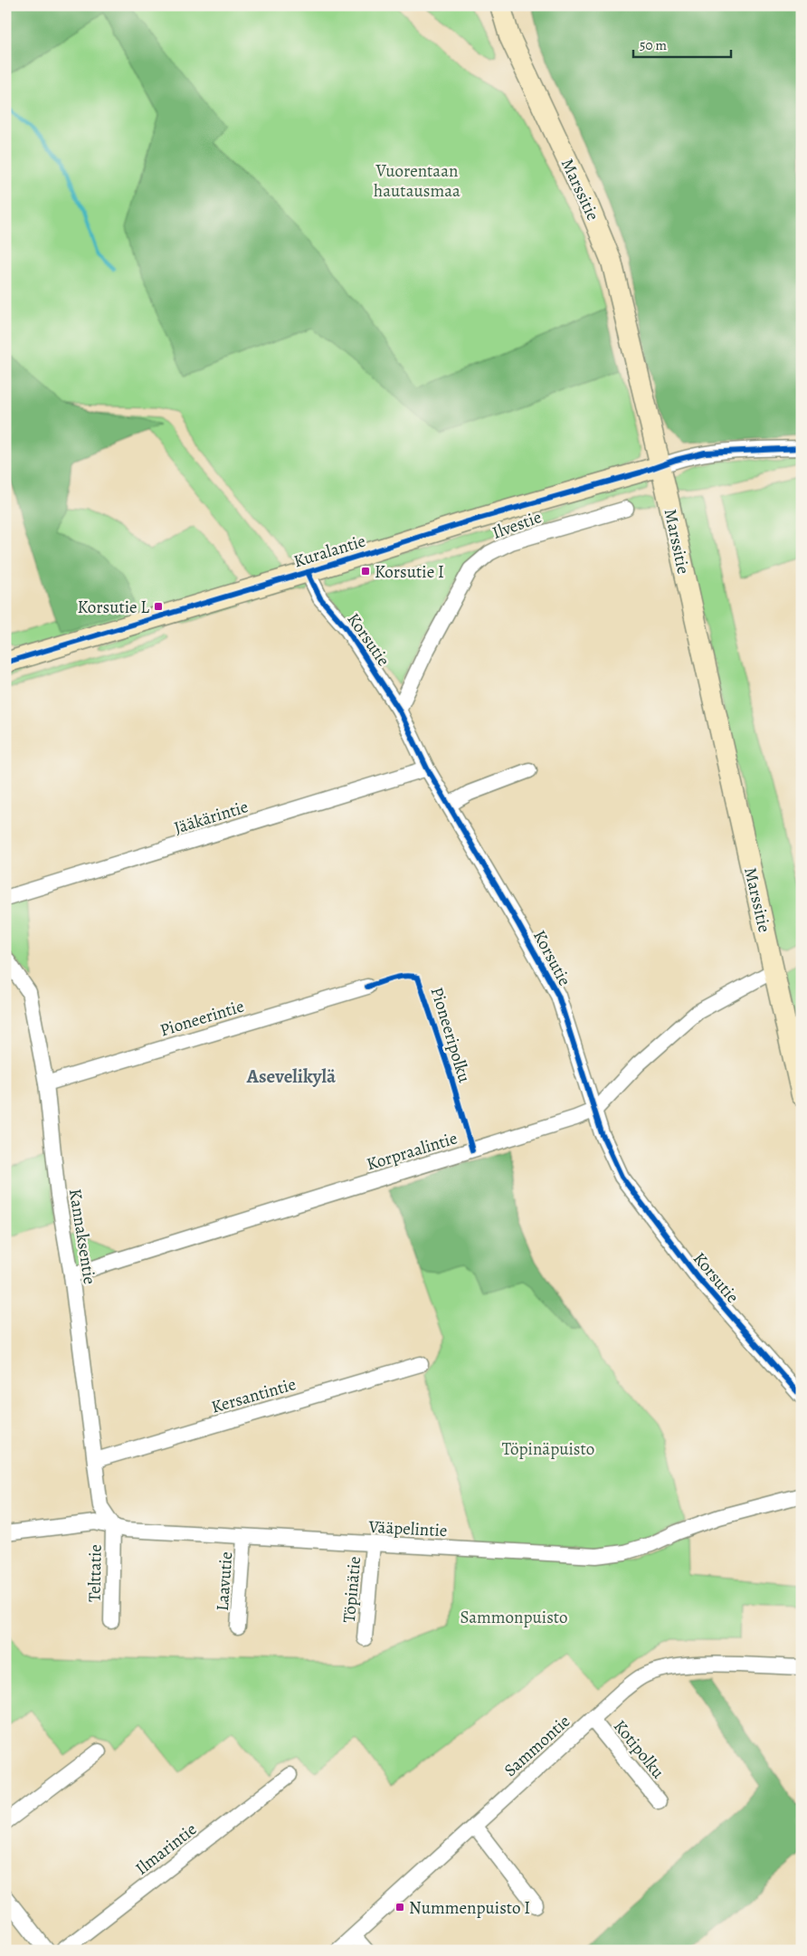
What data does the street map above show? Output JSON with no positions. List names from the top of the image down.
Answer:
{
  "streets": {
    "main road": ["Marssitie", "Kuralantie"],
    "street": [
      "Ilvestie",
      "Korsutie",
      "Jääkärintie",
      "Pioneerintie",
      "Korpraalintie",
      "Kannaksentie",
      "Kersantintie",
      "Vääpelintie",
      "Telttatie",
      "Laavutie",
      "Töpinätie",
      "Sammontie",
      "Kotipolku",
      "Ilmarintie"
    ],
    "cycle path": ["Pioneeripolku"]
  },
  "crossings": [
    ["Marssitie", "Kuralantie"],
    ["Marssitie", "Korpraalintie"],
    ["Ilvestie", "Korsutie"],
    ["Kuralantie", "Korsutie"],
    ["Korsutie", "Jääkärintie"],
    ["Korsutie", "Korpraalintie"],
    ["Pioneerintie", "Kannaksentie"],
    ["Korpraalintie", "Kannaksentie"],
    ["Kannaksentie", "Kersantintie"],
    ["Kannaksentie", "Vääpelintie"],
    ["Kannaksentie", "Telttatie"],
    ["Vääpelintie", "Telttatie"],
    ["Vääpelintie", "Laavutie"],
    ["Vääpelintie", "Töpinätie"],
    ["Sammontie", "Kotipolku"]
  ],
  "districts": ["Asevelikylä"],
  "parks": ["Vuorentaan hautausmaa", "Töpinäpuisto", "Sammonpuisto"],
  "places": {
    "transit": ["Korsutie I", "Korsutie L", "Nummenpuisto I"]
  },
  "scale_bar": "50 m"
}
